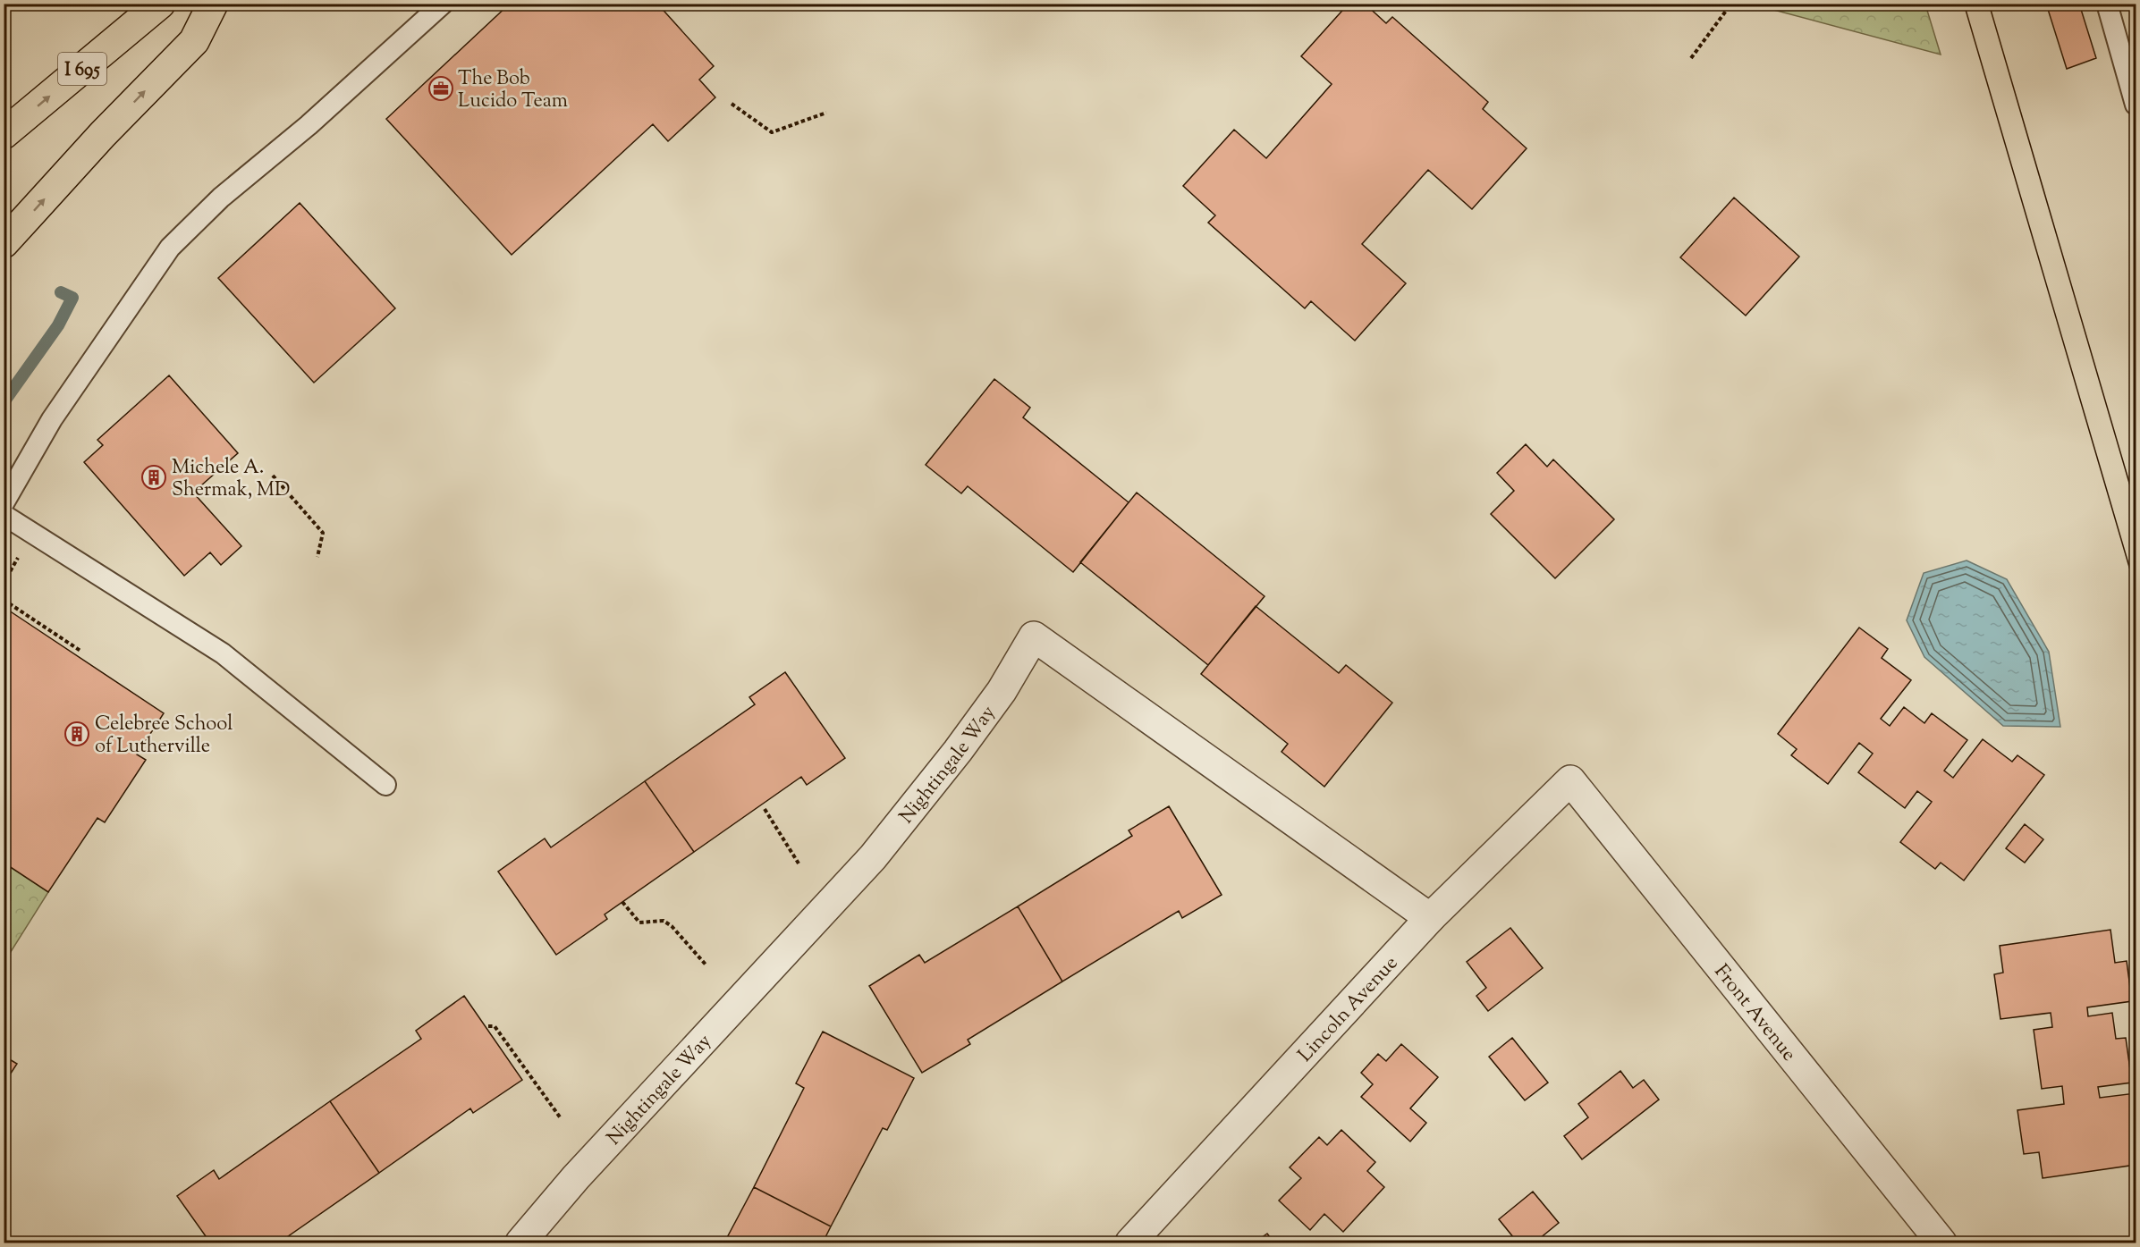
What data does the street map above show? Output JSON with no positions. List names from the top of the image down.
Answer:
{
  "streets": {
    "highway": ["I 695"],
    "street": ["Nightingale Way", "Lincoln Avenue", "Front Avenue"]
  },
  "crossings": [
    ["Nightingale Way", "Lincoln Avenue"],
    ["Lincoln Avenue", "Front Avenue"]
  ],
  "places": {
    "office": ["The Bob Lucido Team"],
    "building": ["Michele A. Shermak, MD", "Celebree School of Lutherville"]
  }
}
